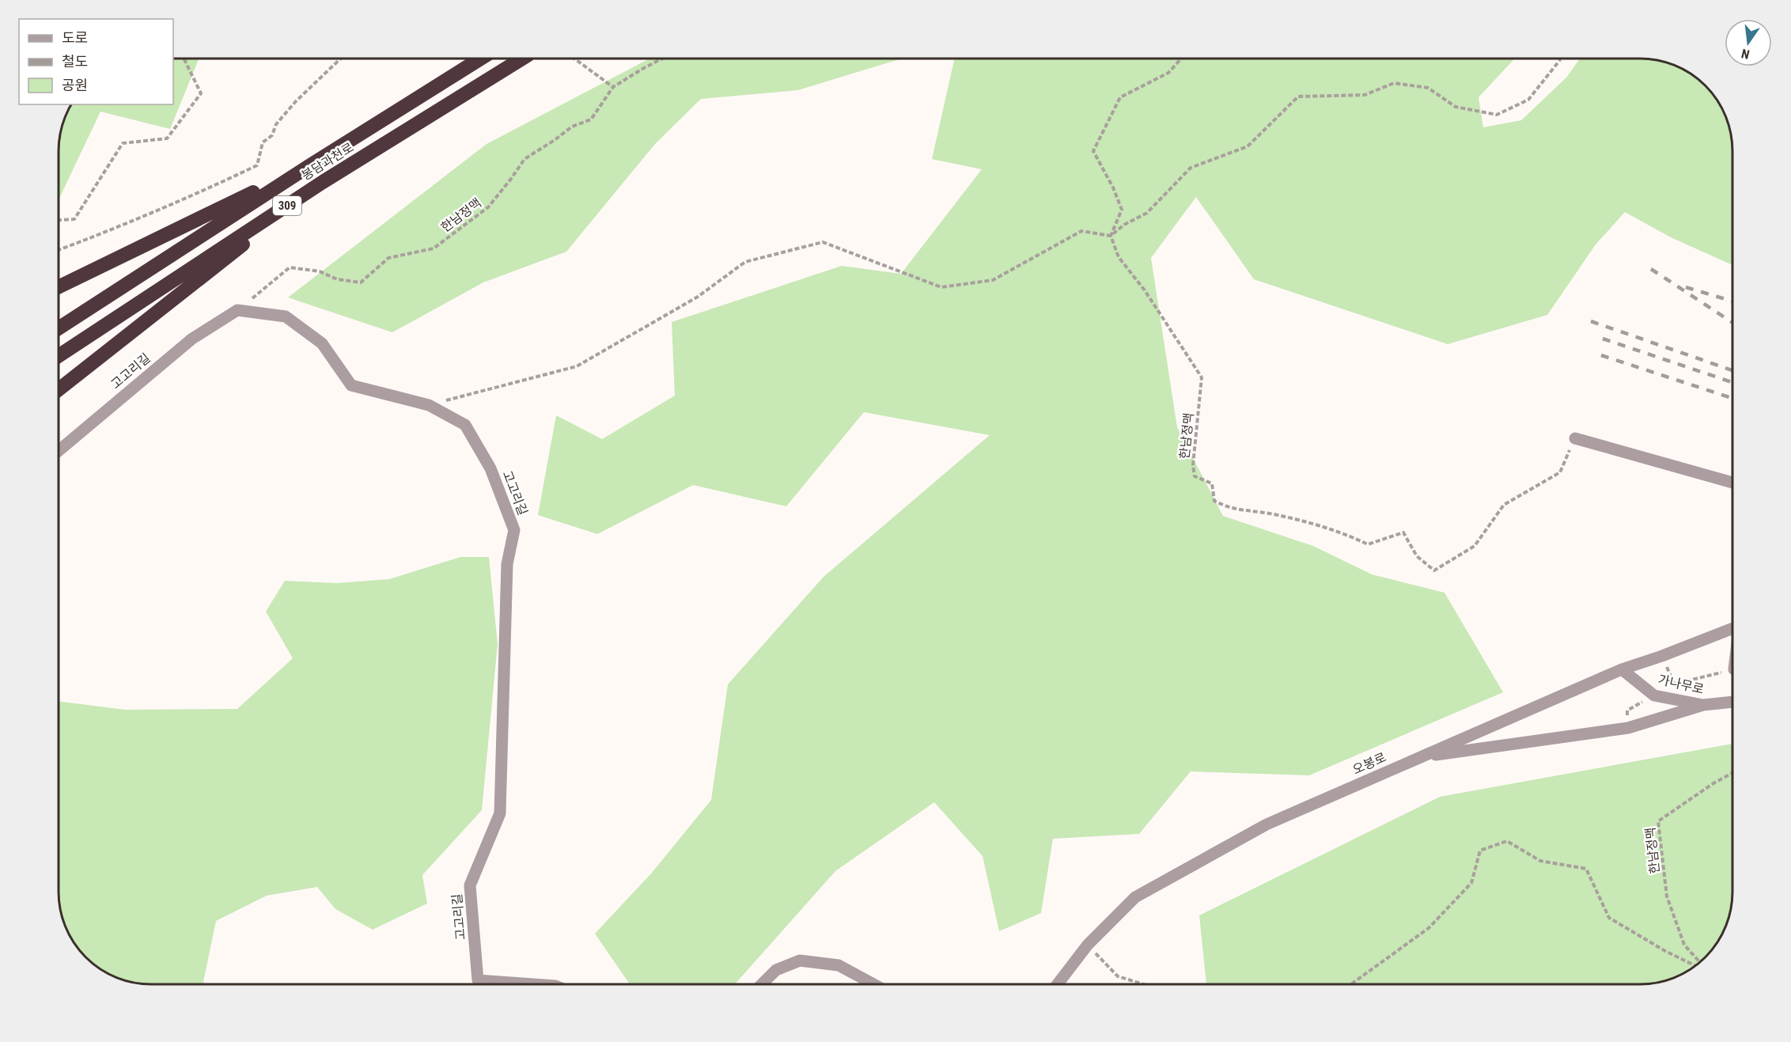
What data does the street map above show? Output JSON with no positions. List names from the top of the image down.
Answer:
{
  "streets": {
    "highway": ["봉담과천로", "309"],
    "street": ["고고리길", "가나무로", "오봉로"],
    "path": ["한남정맥"]
  },
  "crossings": [
    ["한남정맥", "고고리길"],
    ["가나무로", "오봉로"]
  ],
  "legend": ["도로", "철도", "공원"],
  "north": "bottom"
}
